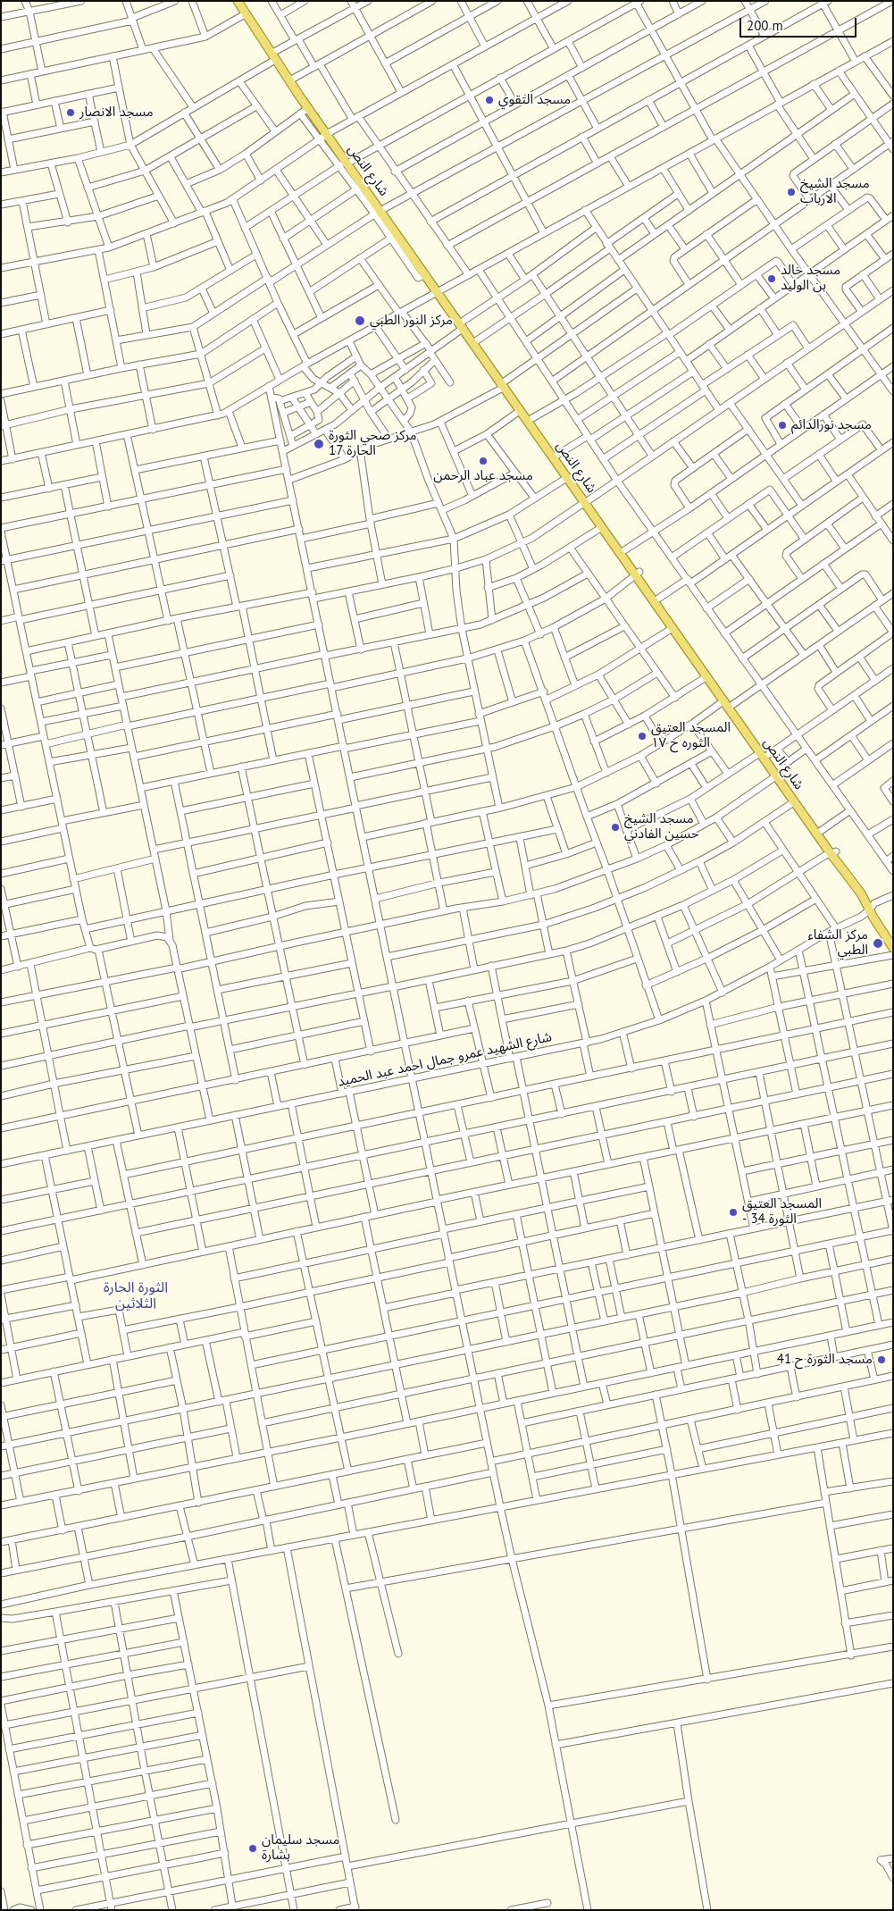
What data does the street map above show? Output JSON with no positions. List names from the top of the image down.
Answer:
{
  "streets": {
    "main road": ["شارع النص"],
    "street": ["شارع الشهيد عمرو جمال احمد عبد الحميد"]
  },
  "crossings": [
    ["شارع النص", "شارع الشهيد عمرو جمال احمد عبد الحميد"]
  ],
  "districts": ["الثورة الحارة الثلاثين"],
  "places": [
    "مسجد التقوي",
    "مسجد الانصار",
    "مسجد الشيخ الارباب",
    "مسجد خالد بن الوليد",
    "مركز النور الطبي",
    "مسجد نورالدائم",
    "مركز صحي الثورة الحارة 17",
    "مسجد عباد الرحمن",
    "المسجد العتيق الثوره ح ١٧",
    "مسجد الشيخ حسين الفادني",
    "مركز الشفاء الطبي",
    "المسجد العتيق - الثورة 34",
    "مسجد الثورة ح 41",
    "مسجد سليمان بشارة"
  ],
  "scale_bar": "200 m"
}
